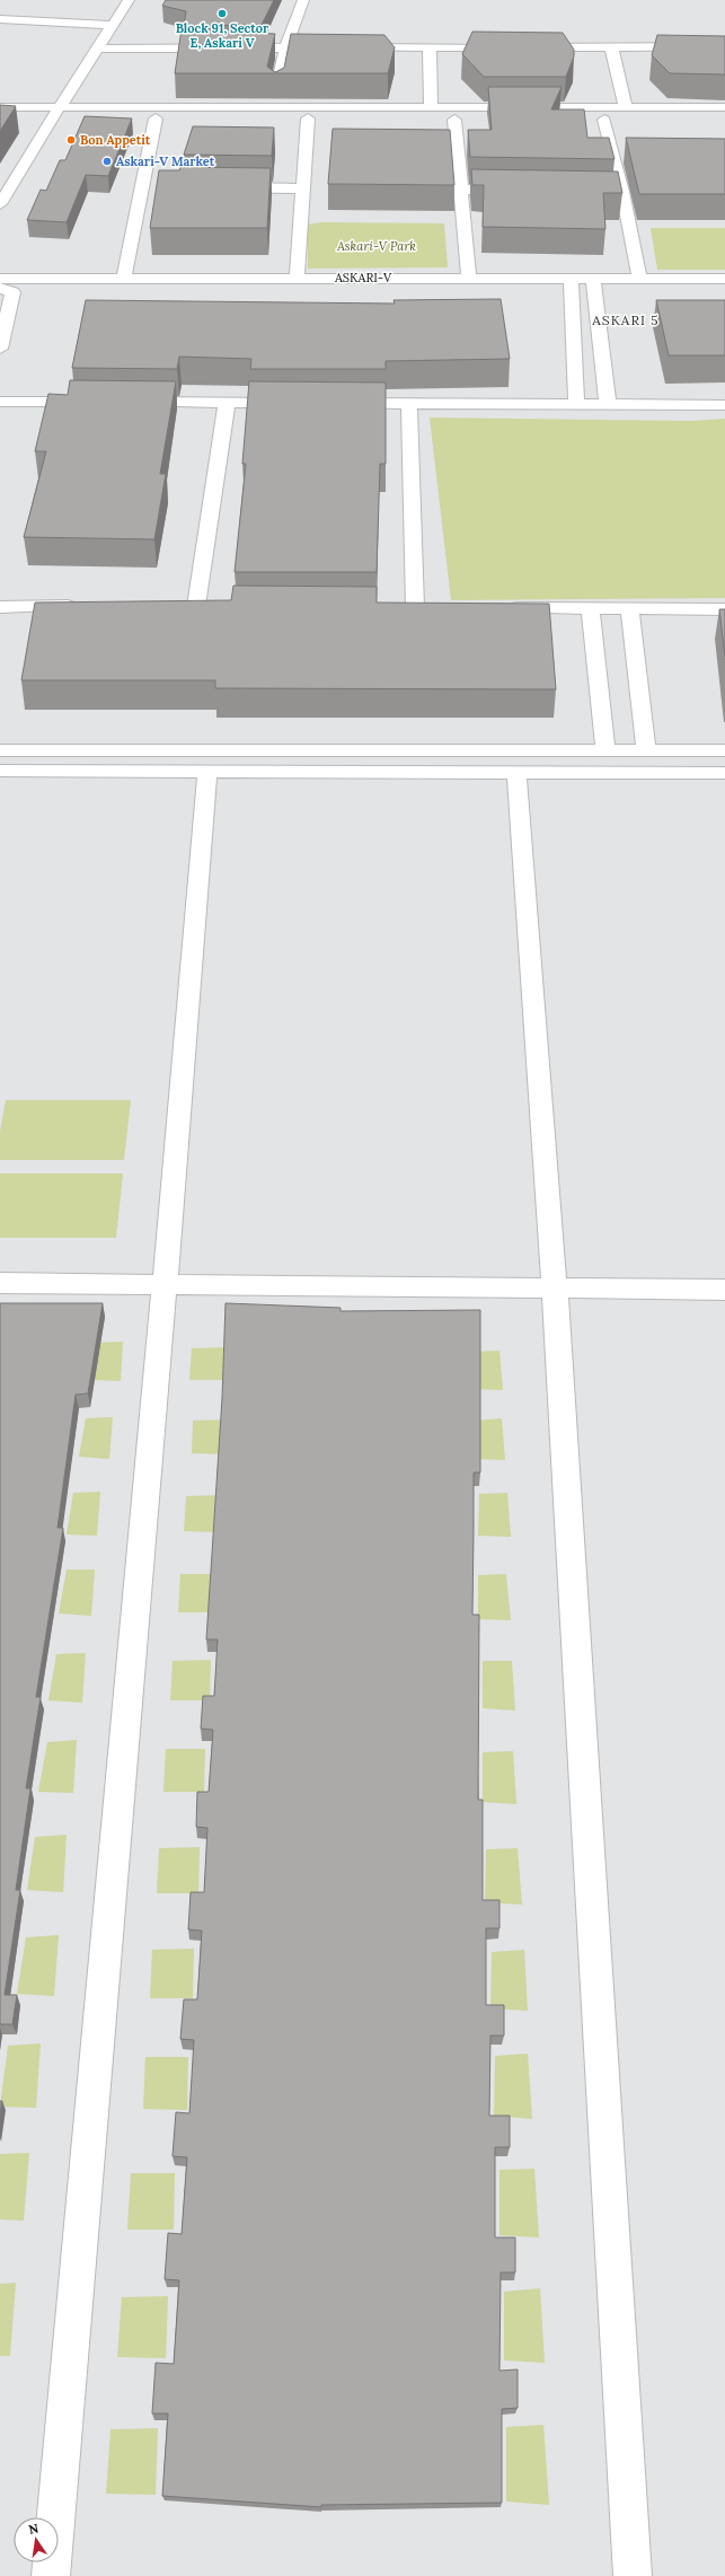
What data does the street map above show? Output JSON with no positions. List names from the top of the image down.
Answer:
{
  "streets": {
    "street": ["ASKARI-V"]
  },
  "districts": ["ASKARI 5"],
  "parks": ["Askari-V Park"],
  "places": ["Block 91, Sector E, Askari V", "Bon Appetit", "Askari-V Market"],
  "north": "top"
}
